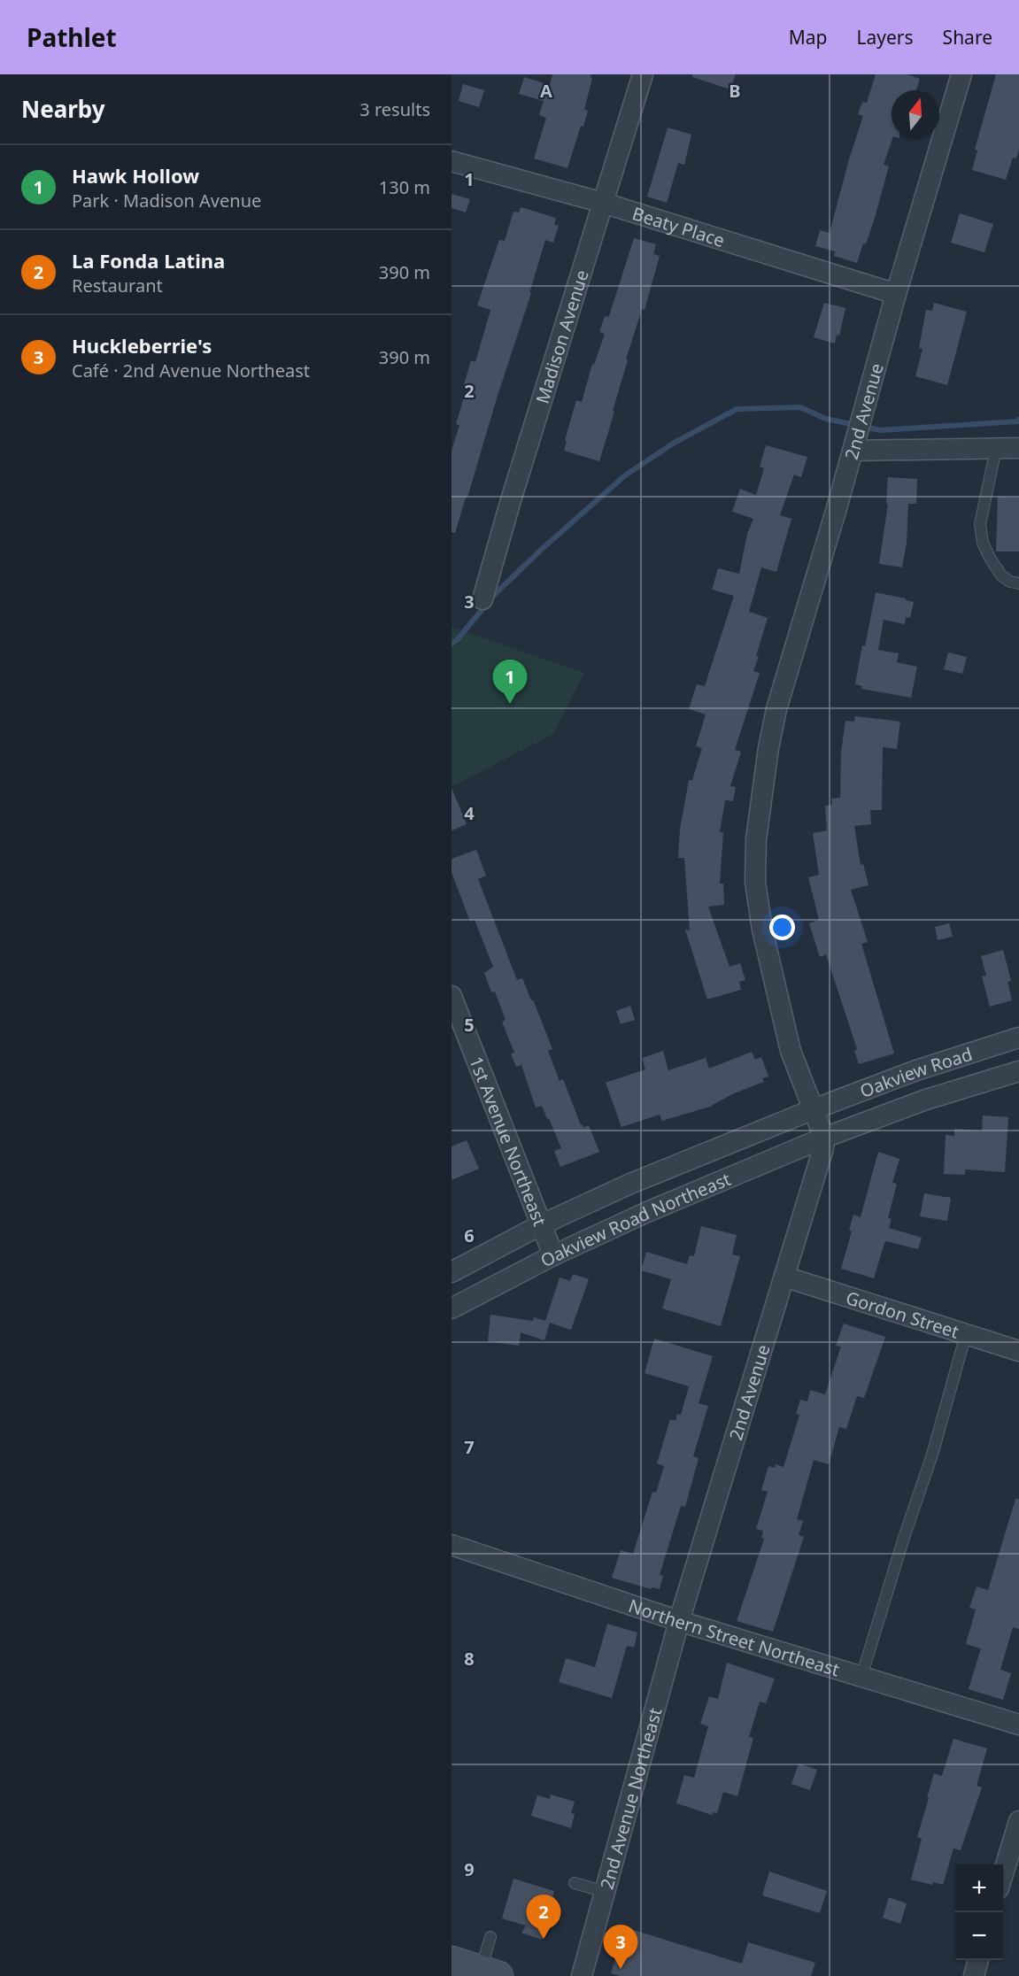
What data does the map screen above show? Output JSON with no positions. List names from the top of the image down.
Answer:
{
  "streets": {
    "street": [
      "Beaty Place",
      "Madison Avenue",
      "2nd Avenue",
      "Oakview Road",
      "1st Avenue Northeast",
      "Oakview Road Northeast",
      "Gordon Street",
      "Northern Street Northeast",
      "2nd Avenue Northeast"
    ]
  },
  "crossings": [
    ["Beaty Place", "Madison Avenue"],
    ["Beaty Place", "2nd Avenue"],
    ["2nd Avenue", "Oakview Road"],
    ["2nd Avenue", "Oakview Road Northeast"],
    ["2nd Avenue", "Gordon Street"],
    ["2nd Avenue", "Northern Street Northeast"],
    ["2nd Avenue", "2nd Avenue Northeast"],
    ["Oakview Road", "Oakview Road Northeast"],
    ["1st Avenue Northeast", "Oakview Road Northeast"],
    ["Northern Street Northeast", "2nd Avenue Northeast"]
  ],
  "north": "top",
  "page": {
    "header": "Pathlet",
    "nav": ["Map", "Layers", "Share"],
    "heading": ["Nearby", "3 results"],
    "list": [
      {
        "mark": "1",
        "name": "Hawk Hollow",
        "note": "Park · Madison Avenue",
        "value": "130 m"
      },
      {
        "mark": "2",
        "name": "La Fonda Latina",
        "note": "Restaurant",
        "value": "390 m"
      },
      {
        "mark": "3",
        "name": "Huckleberrie's",
        "note": "Café · 2nd Avenue Northeast",
        "value": "390 m"
      }
    ],
    "pins": ["1", "2", "3"],
    "map_buttons": ["+", "−"]
  },
  "grid": {
    "columns": ["A", "B"],
    "rows": [
      "1",
      "2",
      "3",
      "4",
      "5",
      "6",
      "7",
      "8",
      "9"
    ]
  }
}
